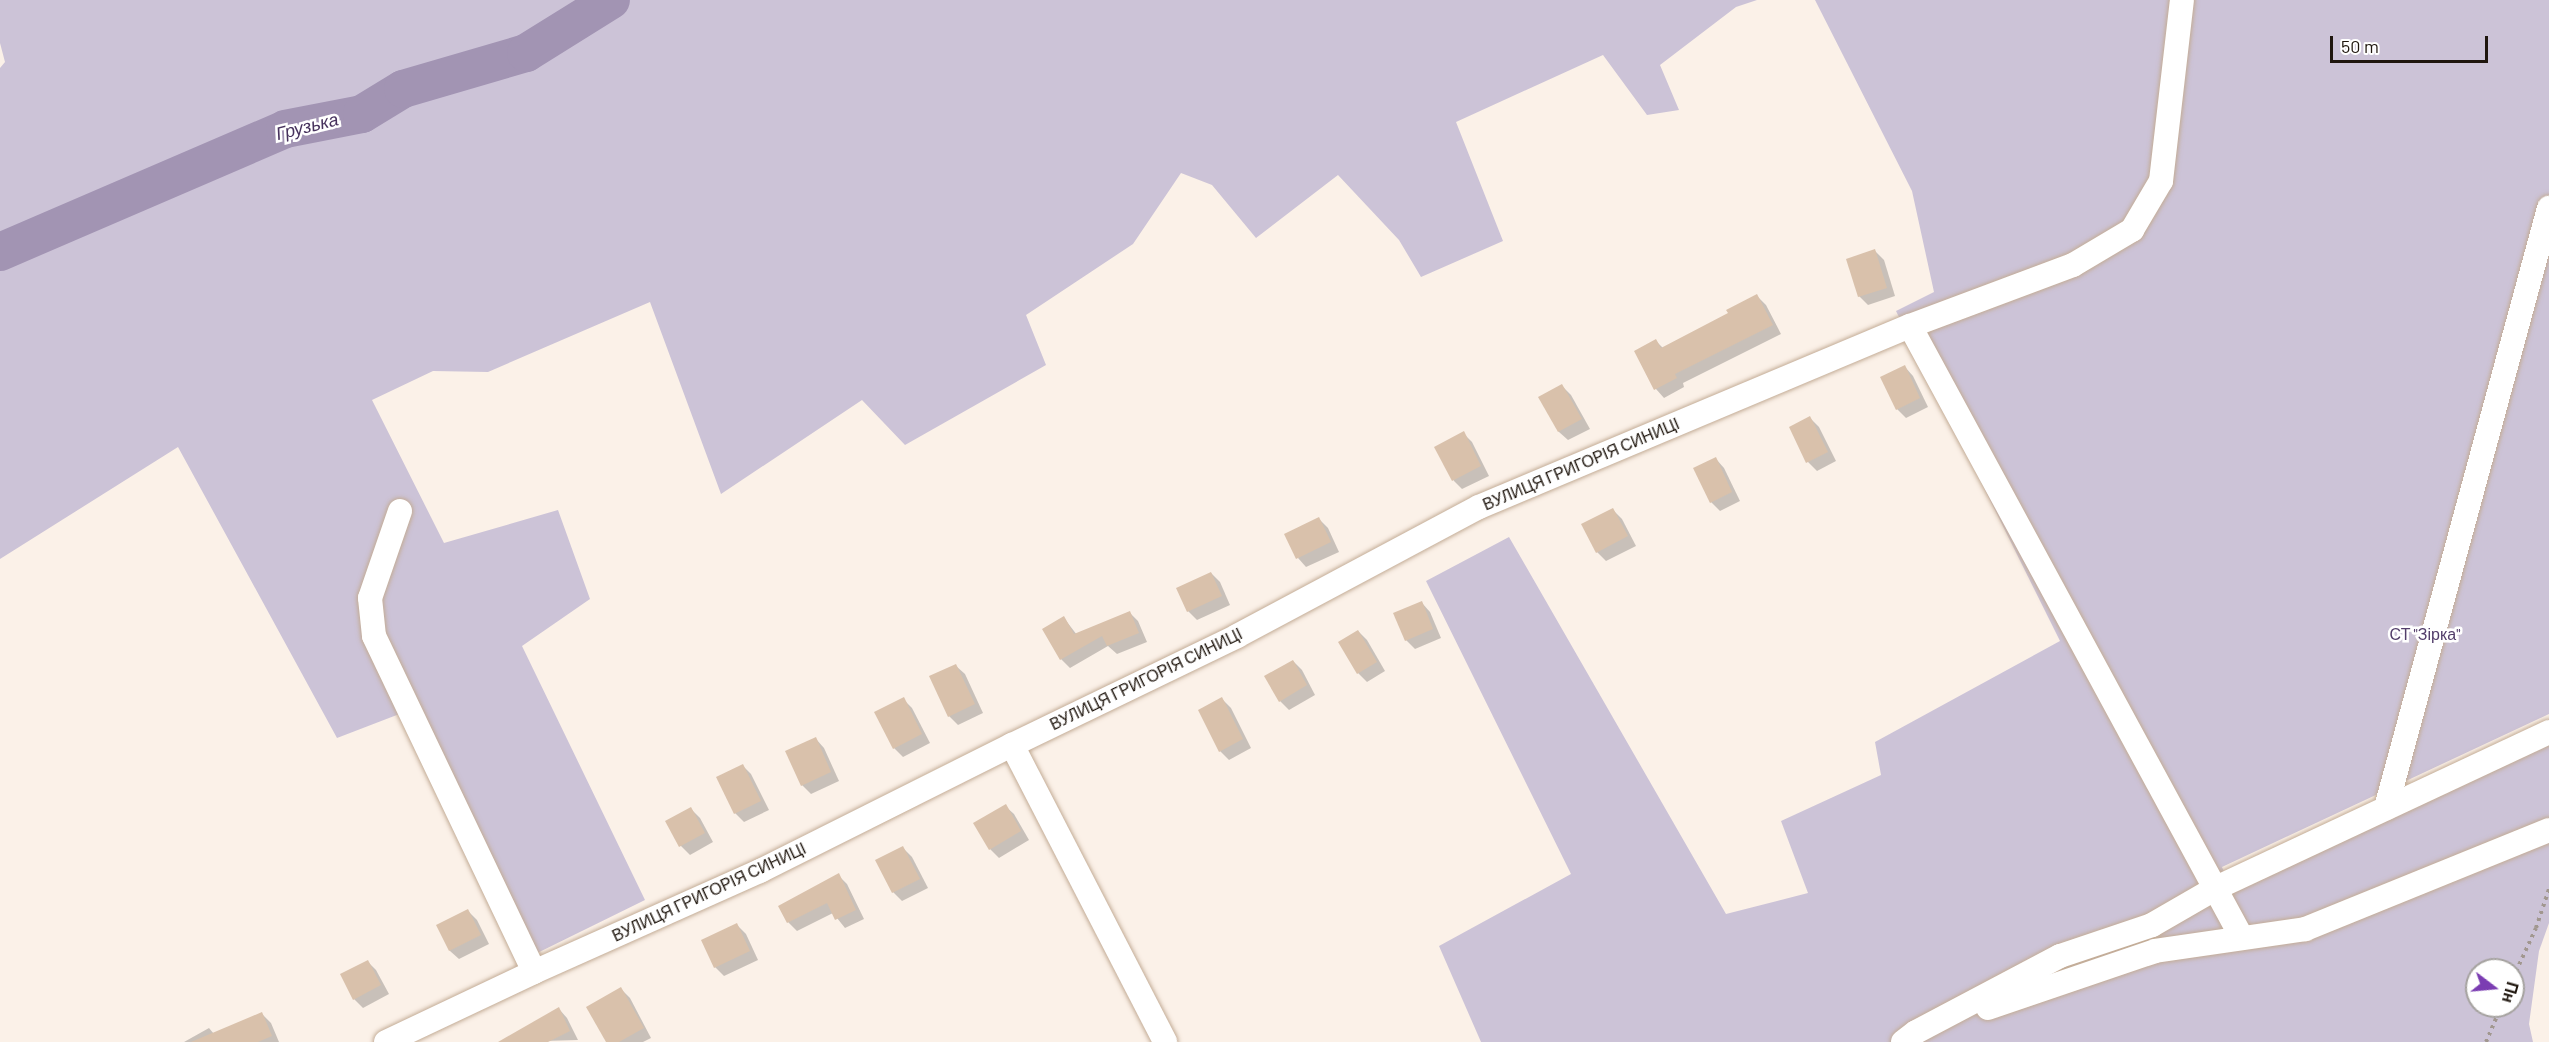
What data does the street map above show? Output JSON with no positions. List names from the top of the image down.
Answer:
{
  "streets": {
    "street": ["ВУЛИЦЯ ГРИГОРІЯ СИНИЦІ"]
  },
  "water": ["Грузька"],
  "parks": ["СТ \"Зірка\""],
  "scale_bar": "50 m",
  "north": "right"
}
